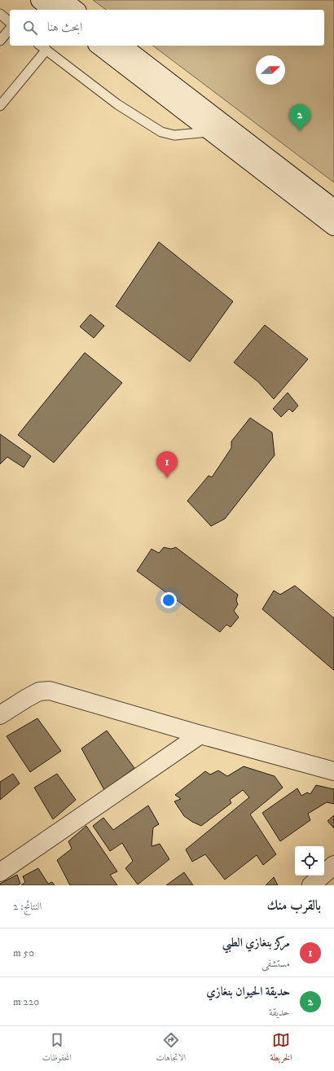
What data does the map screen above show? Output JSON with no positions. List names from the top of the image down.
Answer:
{
  "north": "right",
  "page": {
    "search": "ابحث هنا",
    "pins": ["2", "1"],
    "heading": ["بالقرب منك", "النتائج: 2"],
    "list": [
      {
        "mark": "1",
        "name": "مركز بنغازي الطبي",
        "note": "مستشفى",
        "value": "50 m"
      },
      {
        "mark": "2",
        "name": "حديقة الحيوان بنغازي",
        "note": "حديقة",
        "value": "220 m"
      }
    ],
    "nav": ["الخريطة", "الاتجاهات", "المحفوظات"]
  }
}
